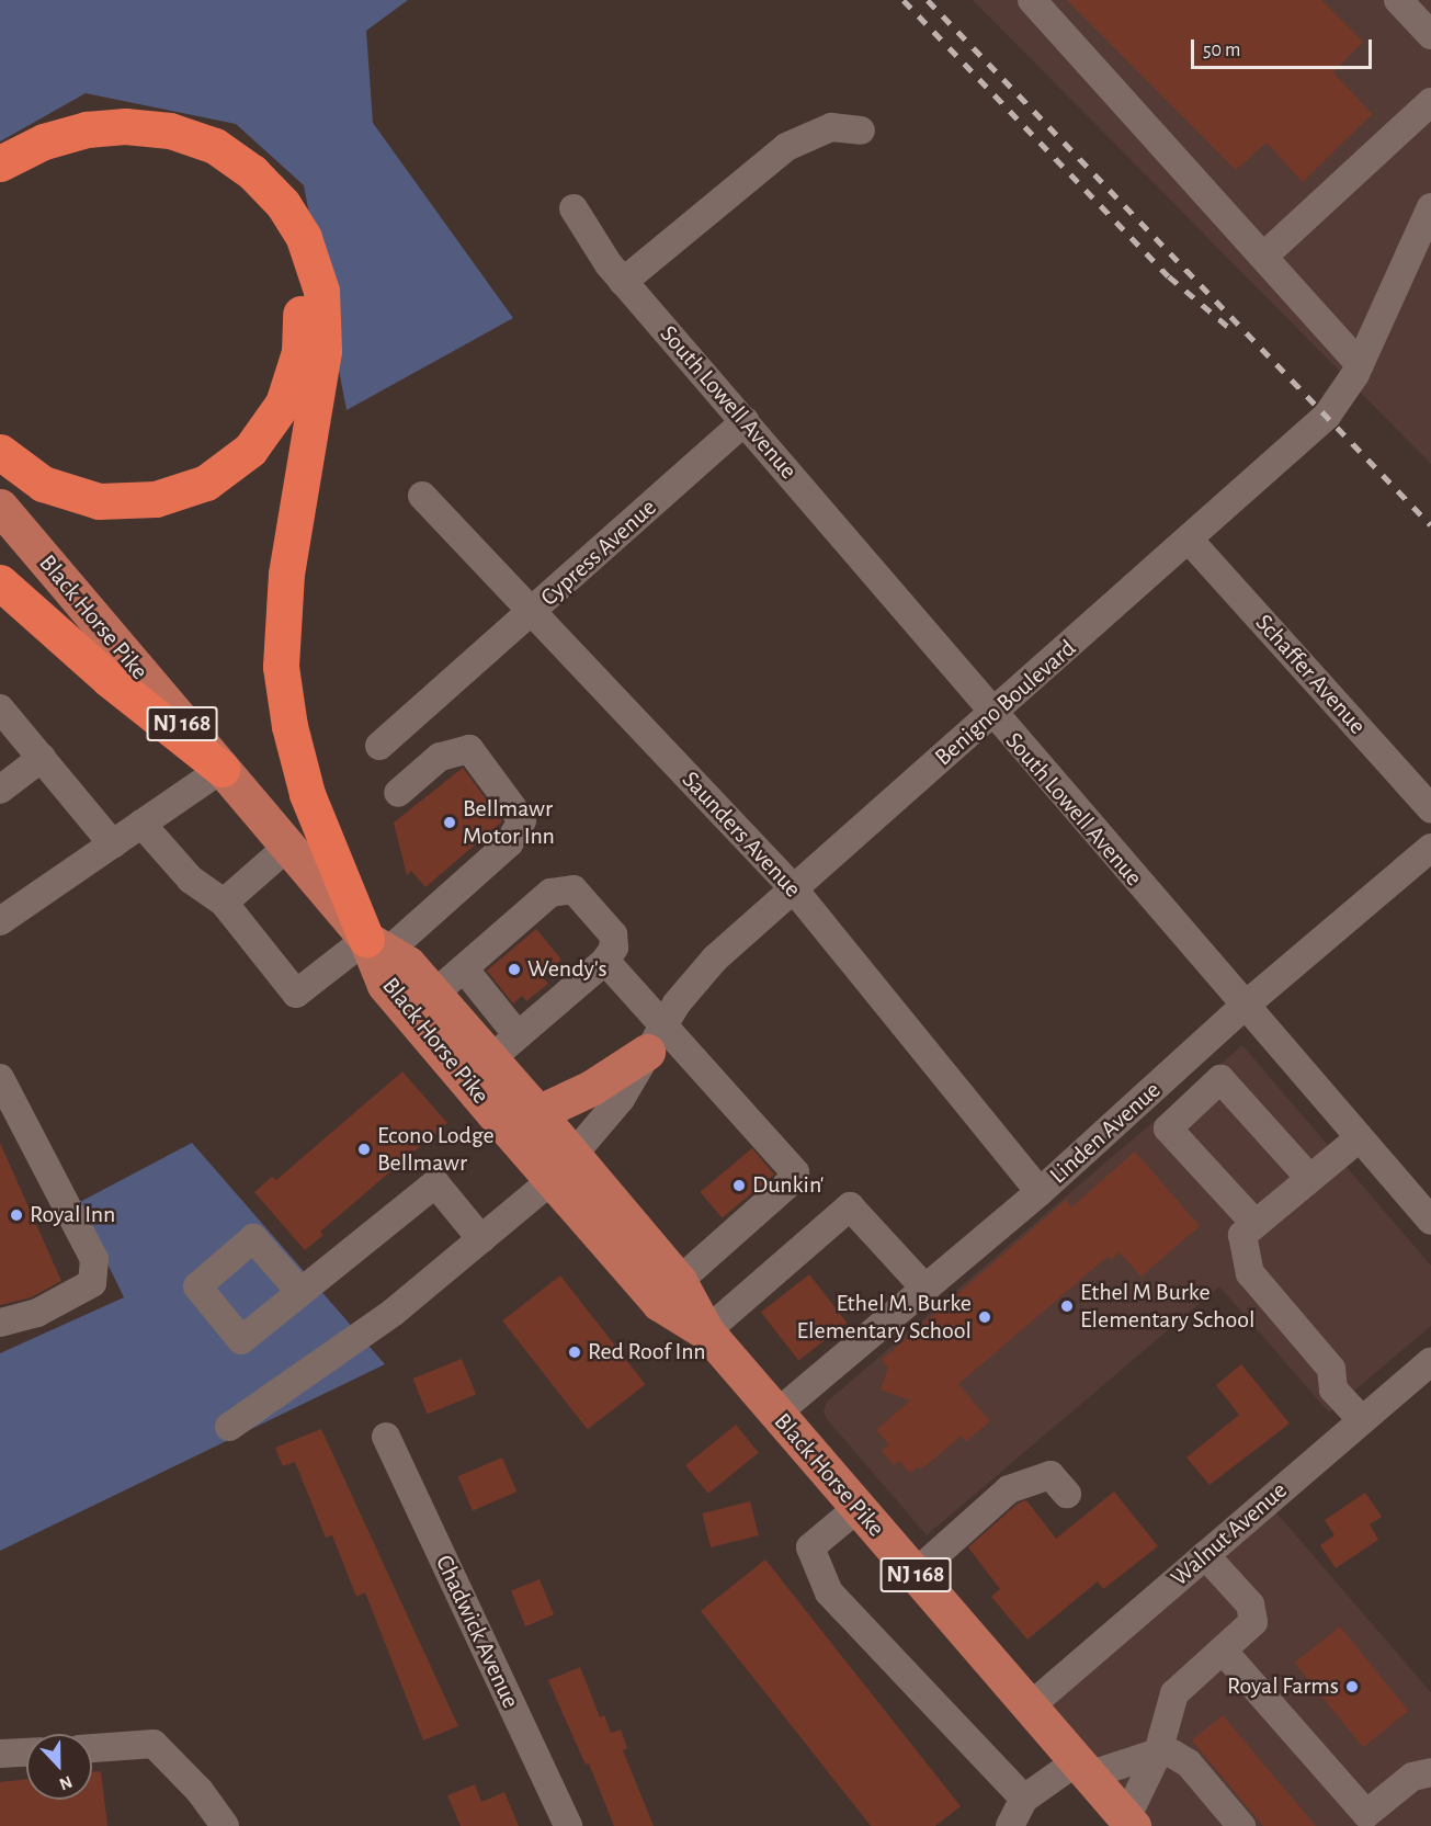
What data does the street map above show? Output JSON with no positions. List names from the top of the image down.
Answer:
{
  "streets": {
    "main road": ["Black Horse Pike", "NJ 168"],
    "street": [
      "South Lowell Avenue",
      "Cypress Avenue",
      "Schaffer Avenue",
      "Benigno Boulevard",
      "Saunders Avenue",
      "Linden Avenue",
      "Walnut Avenue",
      "Chadwick Avenue"
    ]
  },
  "crossings": [
    ["South Lowell Avenue", "Cypress Avenue"],
    ["South Lowell Avenue", "Benigno Boulevard"],
    ["South Lowell Avenue", "Linden Avenue"],
    ["Cypress Avenue", "Saunders Avenue"],
    ["Black Horse Pike", "Benigno Boulevard"],
    ["Black Horse Pike", "Linden Avenue"],
    ["Black Horse Pike", "Walnut Avenue"],
    ["Schaffer Avenue", "Benigno Boulevard"],
    ["Benigno Boulevard", "Saunders Avenue"],
    ["Saunders Avenue", "Linden Avenue"]
  ],
  "places": [
    "Bellmawr Motor Inn",
    "Wendy's",
    "Econo Lodge Bellmawr",
    "Dunkin'",
    "Royal Inn",
    "Ethel M Burke Elementary School",
    "Ethel M. Burke Elementary School",
    "Red Roof Inn",
    "Royal Farms"
  ],
  "scale_bar": "50 m",
  "north": "bottom"
}
